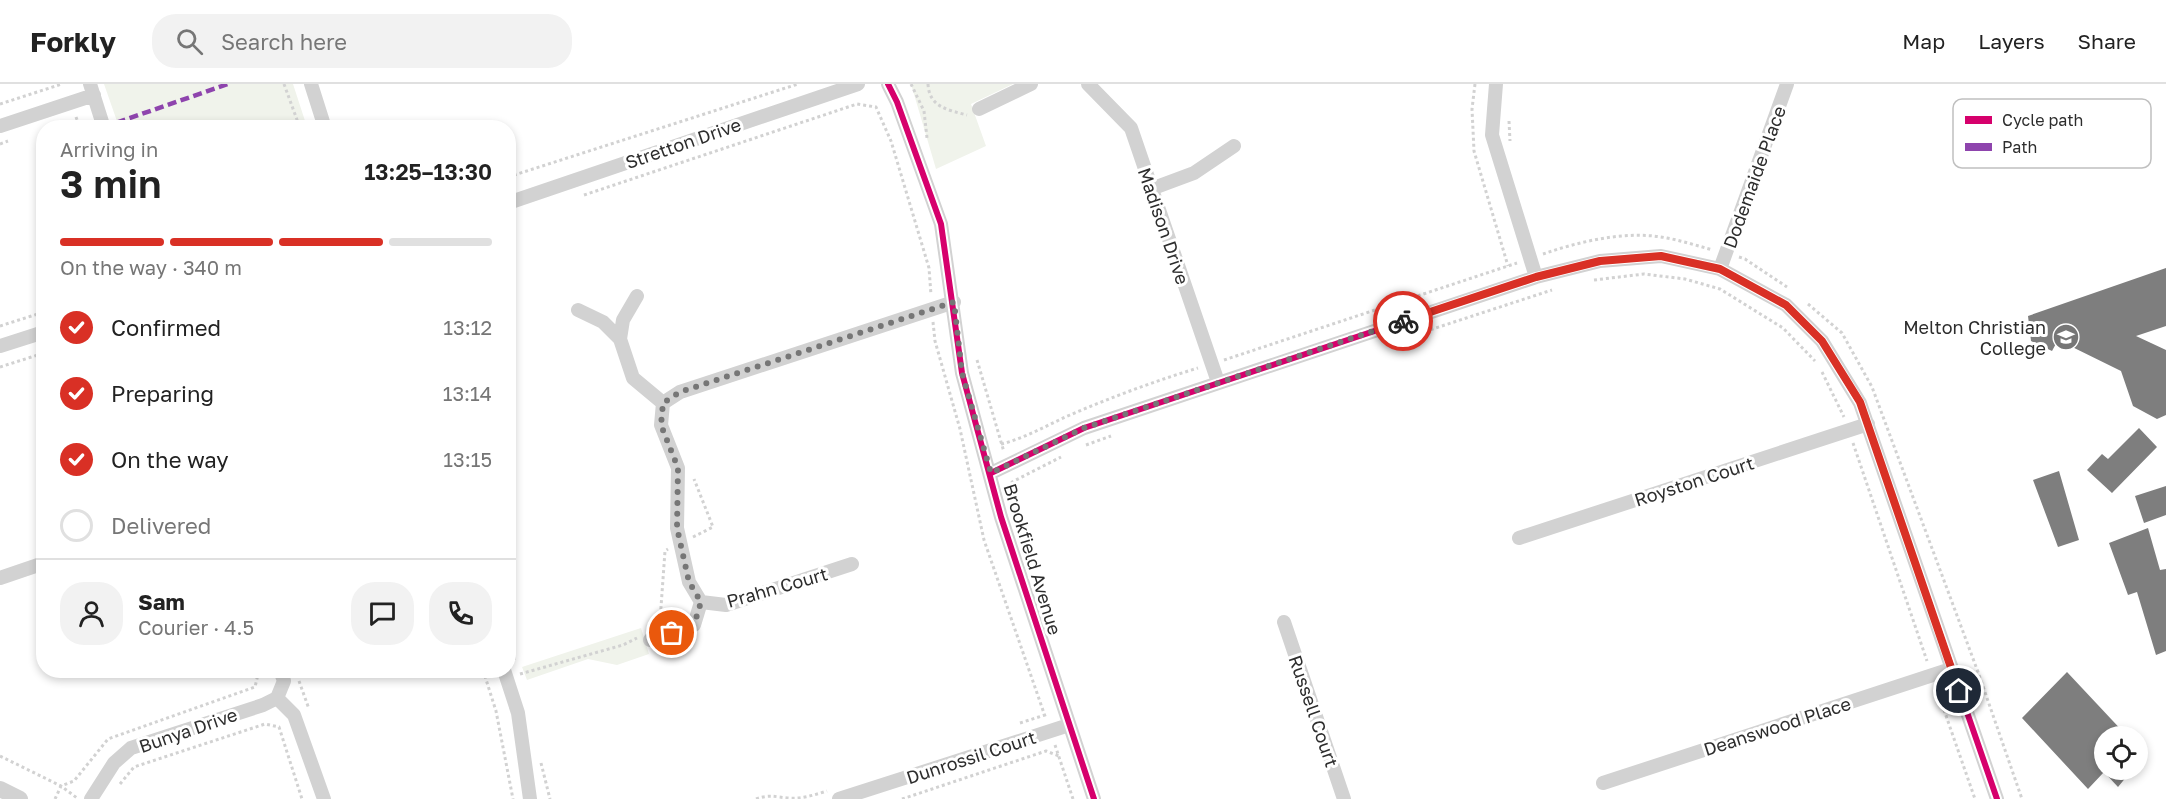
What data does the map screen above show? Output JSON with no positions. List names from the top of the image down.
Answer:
{
  "streets": {
    "street": [
      "Stretton Drive",
      "Dodemaide Place",
      "Madison Drive",
      "Royston Court",
      "Brookfield Avenue",
      "Prahn Court",
      "Russell Court",
      "Deanswood Place",
      "Bunya Drive",
      "Dunrossil Court"
    ]
  },
  "crossings": [
    ["Brookfield Avenue", "Dunrossil Court"]
  ],
  "places": {
    "school or university": ["Melton Christian College"]
  },
  "legend": ["Cycle path", "Path"],
  "page": {
    "header": "Forkly",
    "search": "Search here",
    "nav": ["Map", "Layers", "Share"],
    "heading": ["3 min", "Arriving in", "13:25–13:30"],
    "panel": ["Sam", "Courier · 4.5"],
    "bar": "On the way · 340 m",
    "list": [
      ["Confirmed", "13:12"],
      ["Preparing", "13:14"],
      ["On the way", "13:15"],
      "Delivered"
    ]
  }
}
